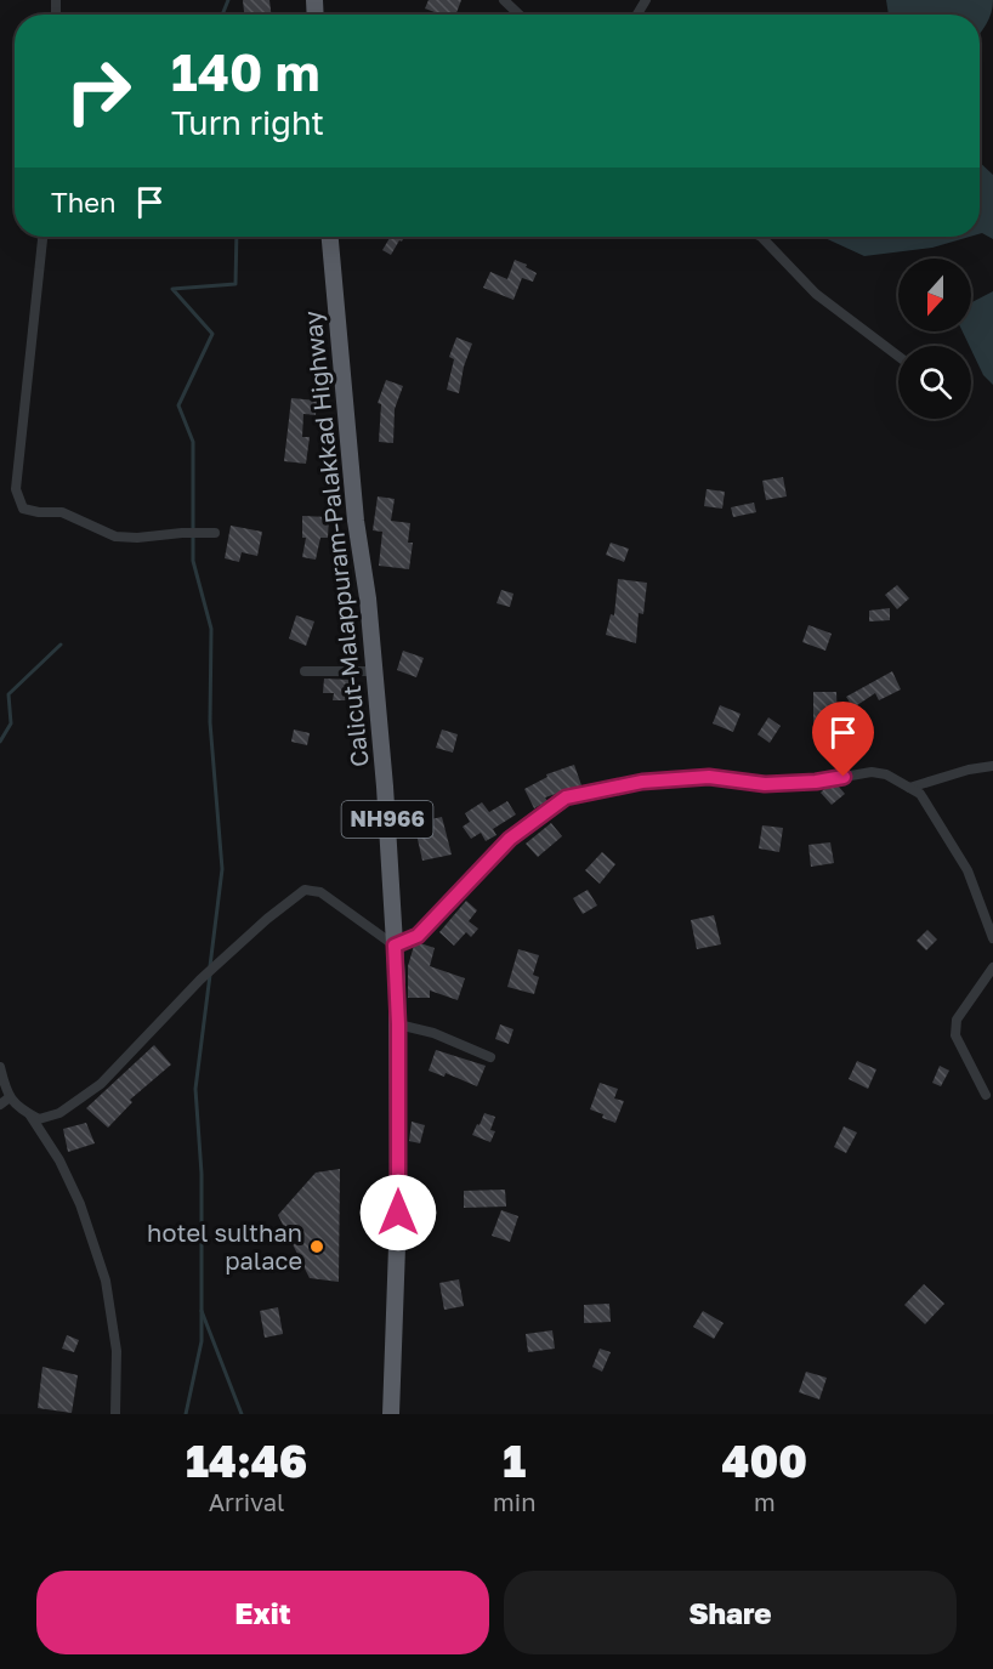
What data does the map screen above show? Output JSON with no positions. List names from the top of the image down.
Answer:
{
  "streets": {
    "highway": ["Calicut-Malappuram-Palakkad Highway", "NH966"]
  },
  "places": ["hotel sulthan palace"],
  "north": "bottom",
  "page": {
    "turn": ["140 m", "Turn right"],
    "then": "Then",
    "eta": [
      "14:46",
      "Arrival",
      "1",
      "min",
      "400",
      "m"
    ],
    "buttons": ["Exit", "Share"]
  }
}
